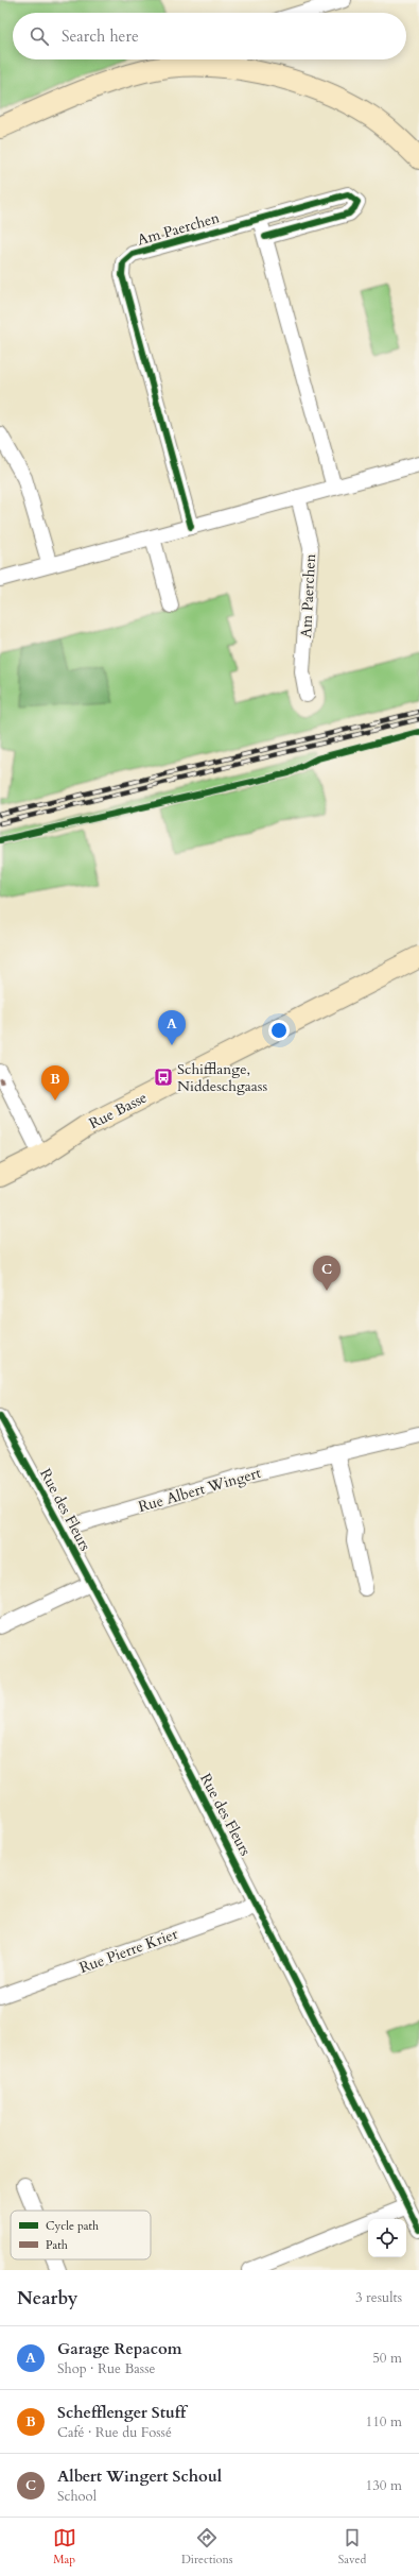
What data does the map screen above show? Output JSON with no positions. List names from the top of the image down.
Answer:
{
  "streets": {
    "street": [
      "Am Paerchen",
      "Rue Basse",
      "Rue Albert Wingert",
      "Rue des Fleurs",
      "Rue Pierre Krier"
    ]
  },
  "crossings": [
    ["Rue Albert Wingert", "Rue des Fleurs"],
    ["Rue des Fleurs", "Rue Pierre Krier"]
  ],
  "places": {
    "bus stop": ["Schifflange, Niddeschgaass"]
  },
  "legend": ["Cycle path", "Path"],
  "page": {
    "search": "Search here",
    "pins": ["A", "B", "C"],
    "heading": ["Nearby", "3 results"],
    "list": [
      {
        "mark": "A",
        "name": "Garage Repacom",
        "note": "Shop · Rue Basse",
        "value": "50 m"
      },
      {
        "mark": "B",
        "name": "Schefflenger Stuff",
        "note": "Café · Rue du Fossé",
        "value": "110 m"
      },
      {
        "mark": "C",
        "name": "Albert Wingert Schoul",
        "note": "School",
        "value": "130 m"
      }
    ],
    "nav": ["Map", "Directions", "Saved"]
  }
}
